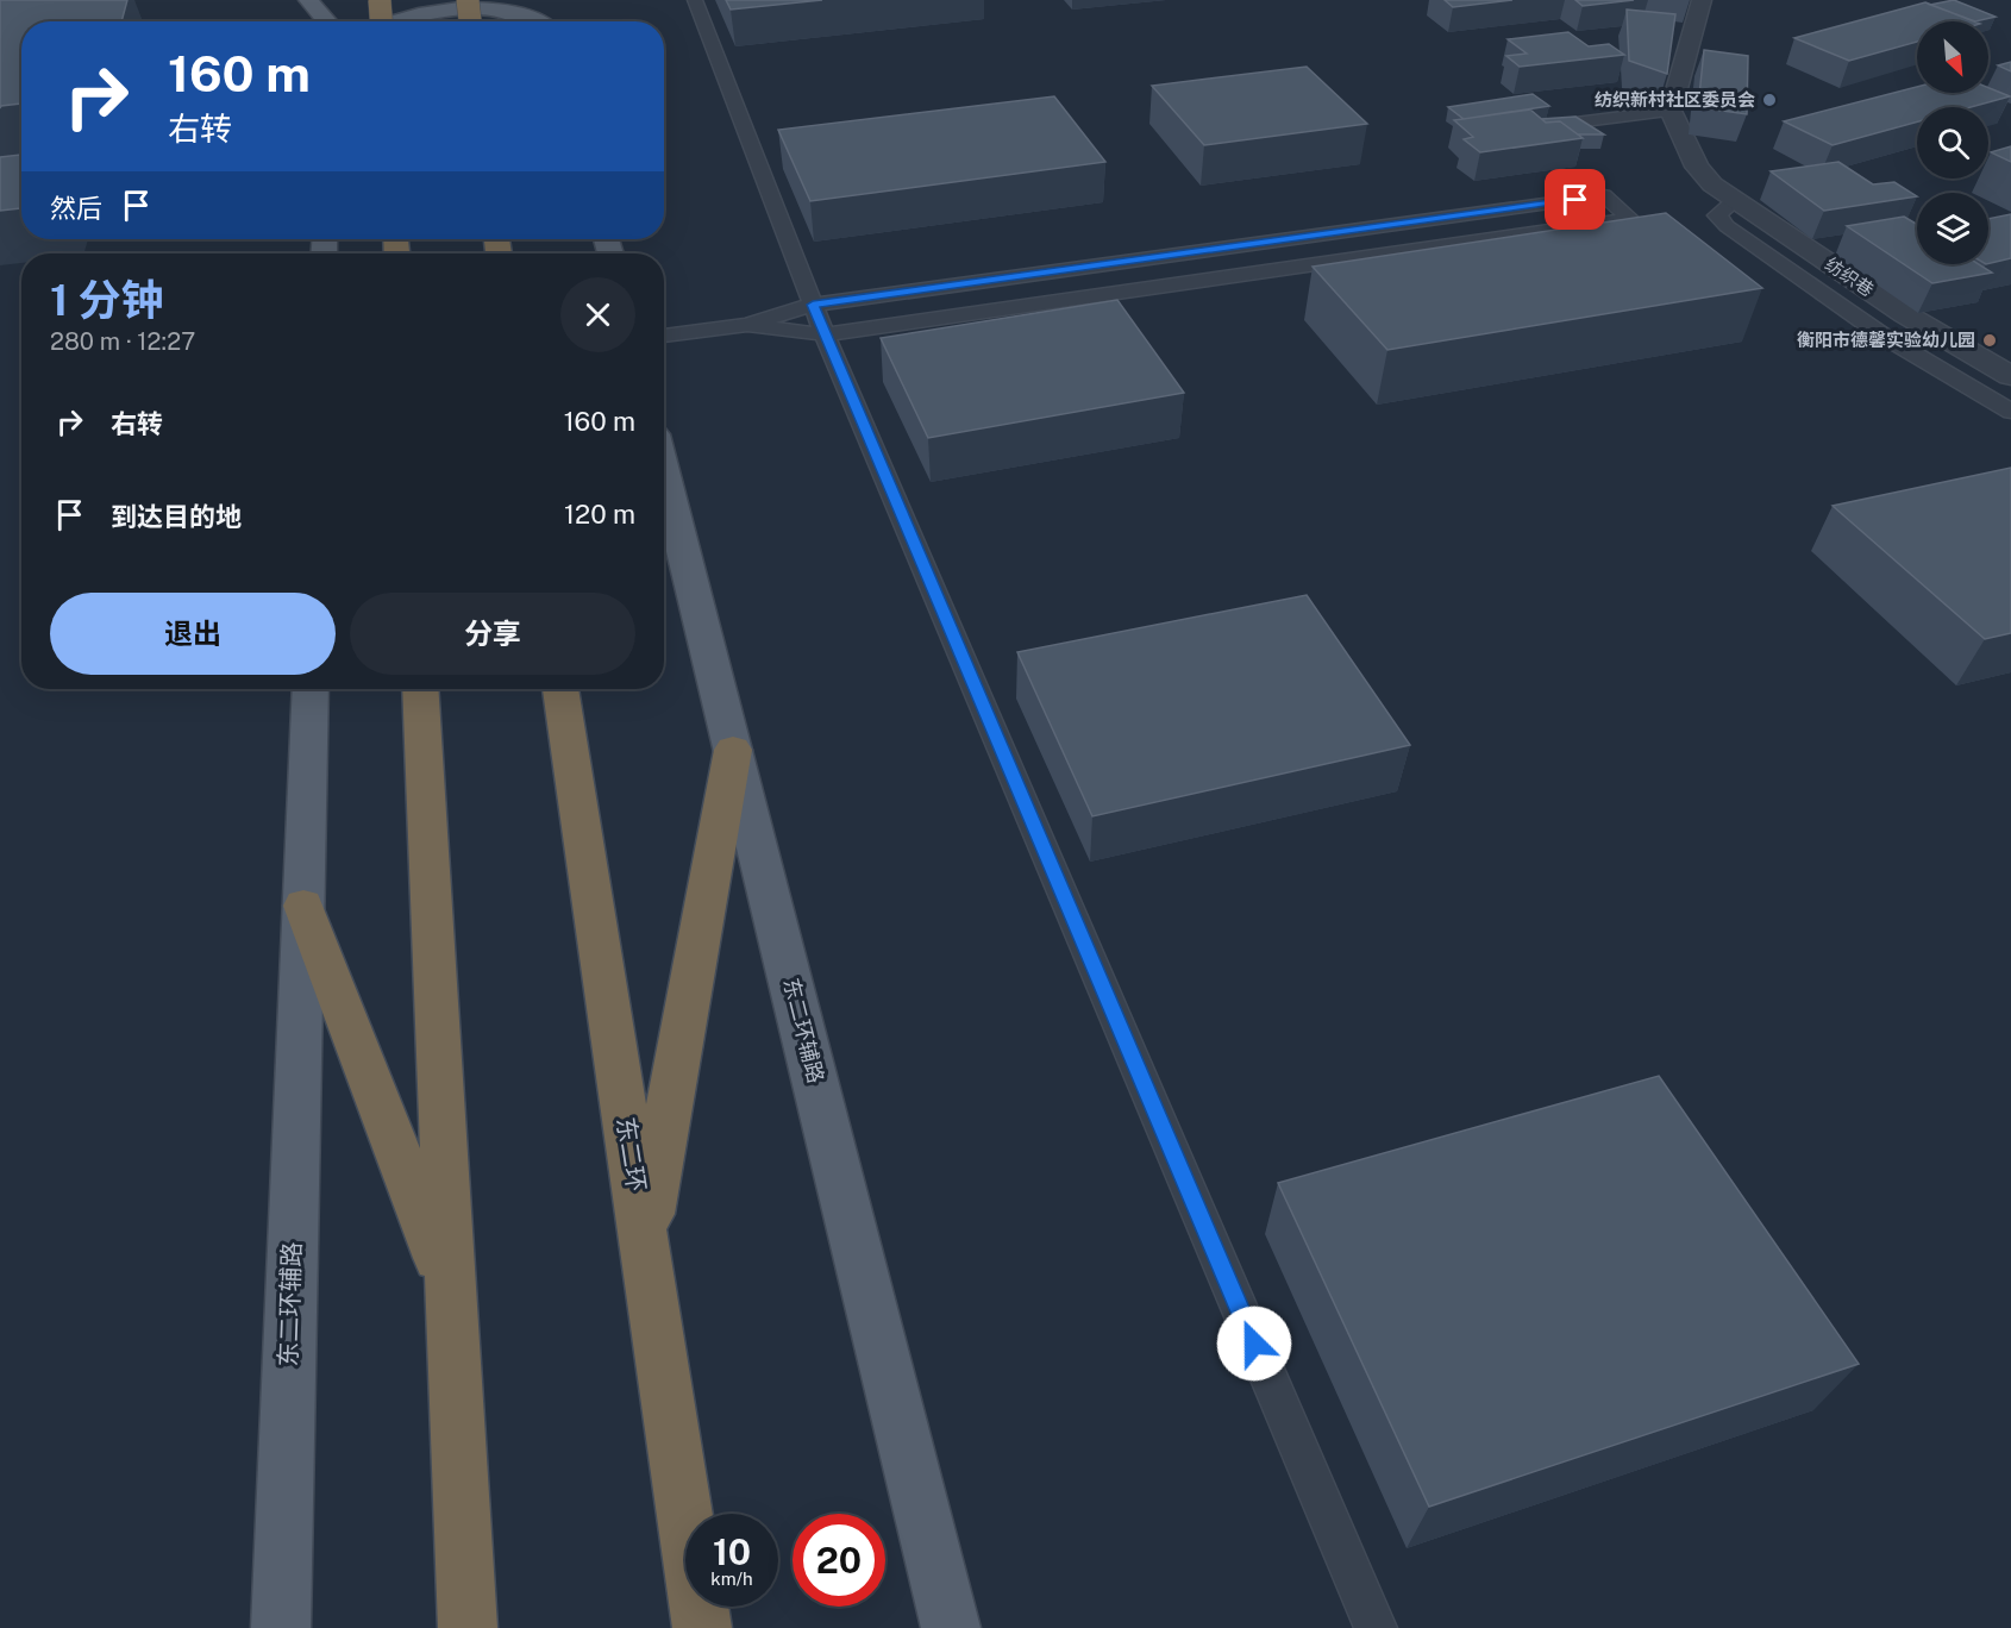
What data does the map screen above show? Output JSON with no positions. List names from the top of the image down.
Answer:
{
  "streets": {
    "highway": ["东二环"],
    "main road": ["东二环辅路"],
    "street": ["纺织巷"]
  },
  "places": ["纺织新村社区委员会", "衡阳市德馨实验幼儿园"],
  "north": "bottom right",
  "page": {
    "turn": ["160 m", "右转"],
    "then": "然后",
    "heading": ["1 分钟", "280 m · 12:27"],
    "list": [
      {
        "name": "右转",
        "value": "160 m"
      },
      {
        "name": "到达目的地",
        "value": "120 m"
      }
    ],
    "buttons": ["退出", "分享"],
    "speed": "10 km/h",
    "limit": "20"
  }
}
